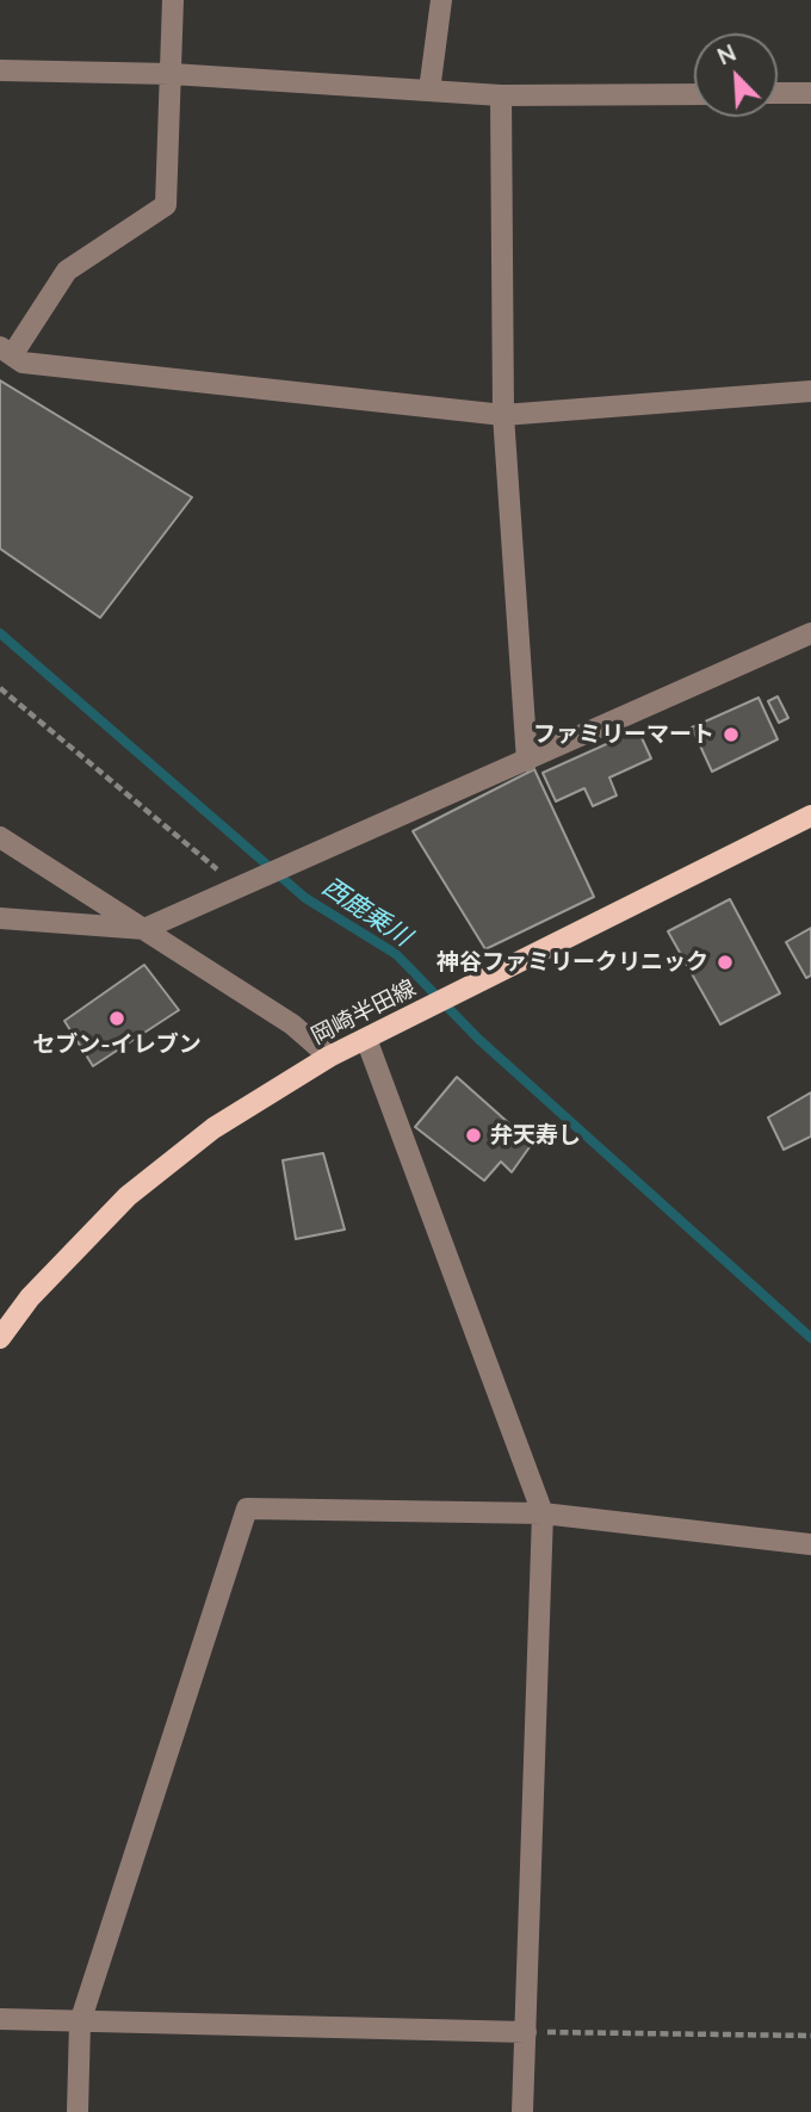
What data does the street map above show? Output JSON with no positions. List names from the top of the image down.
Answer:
{
  "streets": {
    "main road": ["岡崎半田線"]
  },
  "water": ["西鹿乗川"],
  "places": [
    "ファミリーマート",
    "神谷ファミリークリニック",
    "セブン-イレブン",
    "弁天寿し"
  ],
  "north": "top left"
}
